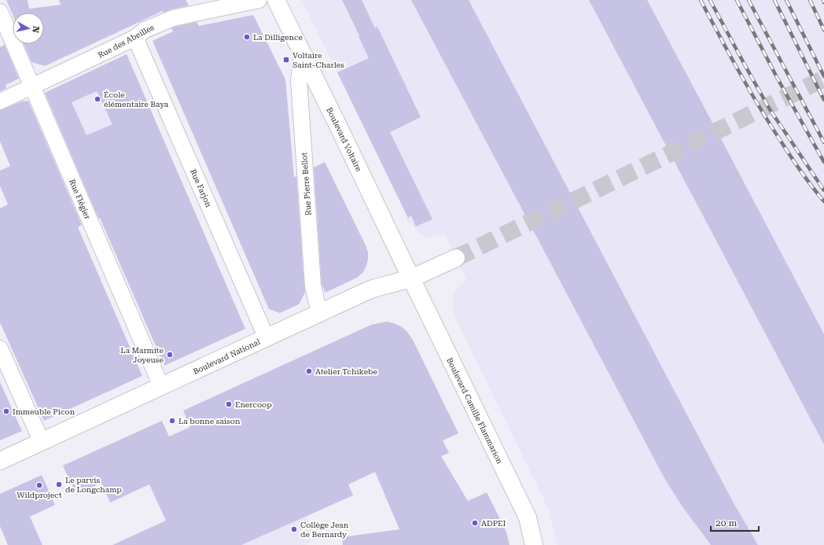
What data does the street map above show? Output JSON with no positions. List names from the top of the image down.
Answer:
{
  "streets": {
    "main road": ["Boulevard Voltaire", "Boulevard National", "Boulevard Camille Flammarion"],
    "street": [
      "Rue des Abeilles",
      "Rue Pierre Bellot",
      "Rue Farjon",
      "Rue Flégier"
    ]
  },
  "crossings": [
    ["Rue des Abeilles", "Rue Farjon"],
    ["Rue des Abeilles", "Rue Flégier"],
    ["Boulevard Voltaire", "Rue Pierre Bellot"],
    ["Boulevard Voltaire", "Boulevard National"],
    ["Boulevard Voltaire", "Boulevard Camille Flammarion"],
    ["Rue Pierre Bellot", "Boulevard National"],
    ["Rue Farjon", "Boulevard National"],
    ["Rue Flégier", "Boulevard National"],
    ["Boulevard National", "Boulevard Camille Flammarion"]
  ],
  "places": {
    "other": [
      "La Dilligence",
      "École élémentaire Baya",
      "La Marmite Joyeuse",
      "Atelier Tchikebe",
      "Enercoop",
      "Immeuble Picon",
      "La bonne saison",
      "Le parvis de Longchamp",
      "Wildproject",
      "ADPEI",
      "Collège Jean de Bernardy"
    ],
    "transit": ["Voltaire Saint-Charles"]
  },
  "scale_bar": "20 m",
  "north": "right"
}
